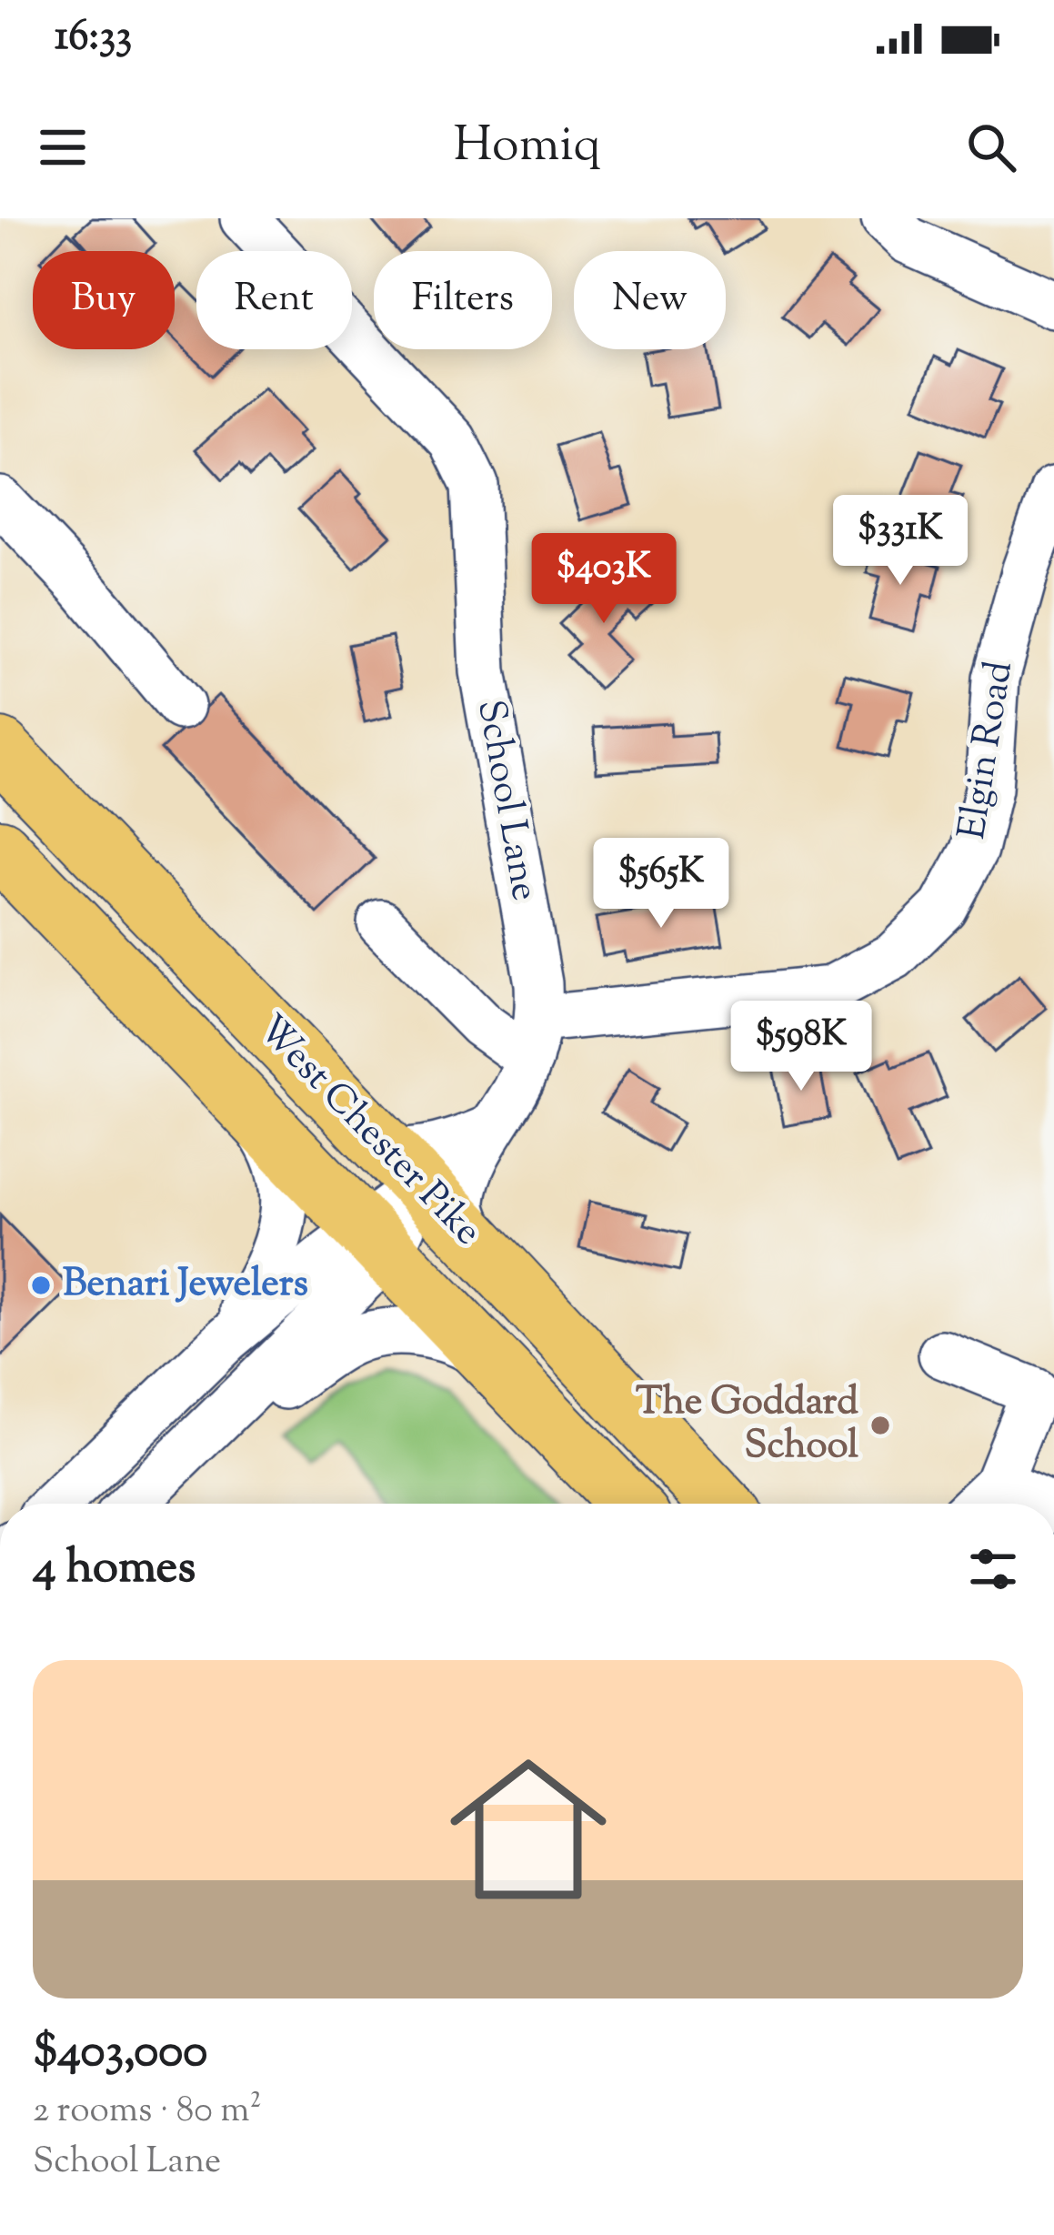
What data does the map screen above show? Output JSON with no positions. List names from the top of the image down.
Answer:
{
  "streets": {
    "highway": ["West Chester Pike"],
    "street": ["Elgin Road", "School Lane"]
  },
  "crossings": [
    ["Elgin Road", "School Lane"]
  ],
  "places": ["Benari Jewelers", "The Goddard School"],
  "page": {
    "status": "16:33",
    "header": "Homiq",
    "chip": [
      "Buy",
      "Rent",
      "Filters",
      "New"
    ],
    "price": [
      "$331K",
      "$403K",
      "$565K",
      "$598K"
    ],
    "heading": "4 homes",
    "list": [
      {
        "name": "$403,000",
        "note": "2 rooms · 80 m² · School Lane"
      }
    ]
  }
}
